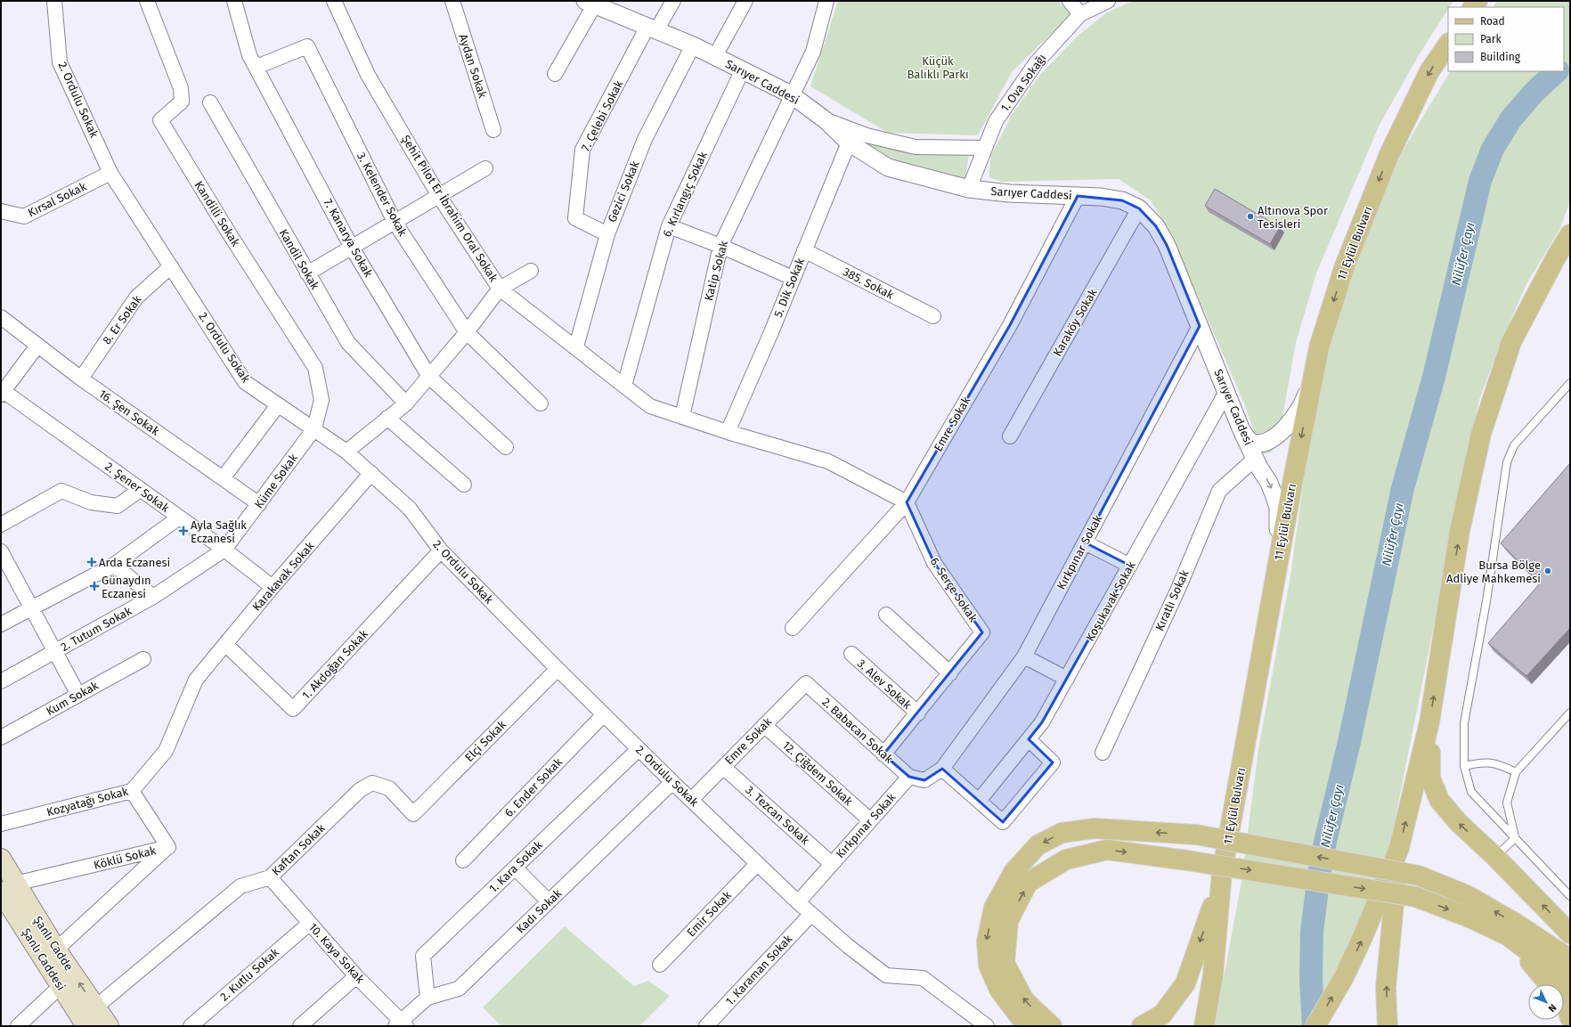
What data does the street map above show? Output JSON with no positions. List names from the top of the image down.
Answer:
{
  "streets": {
    "main road": ["11 Eylül Bulvarı", "Şanlı Cadde", "Şanlı Caddesi"],
    "street": [
      "Aydan Sokak",
      "Sarıyer Caddesi",
      "1. Ova Sokağı",
      "2. Ordulu Sokak",
      "7. Çelebi Sokak",
      "Gezici Sokak",
      "3. Kelender Sokak",
      "6. Kırlangıç Sokak",
      "Kırsal Sokak",
      "Şehit Pilot Er İbrahim Oral Sokak",
      "Kandilli Sokak",
      "7. Kanarya Sokak",
      "Kandil Sokak",
      "Katip Sokak",
      "385. Sokak",
      "5. Dik Sokak",
      "8. Er Sokak",
      "Karaköy Sokak",
      "16. Şen Sokak",
      "Emre Sokak",
      "Küme Sokak",
      "2. Şener Sokak",
      "Kırkpınar Sokak",
      "Karakavak Sokak",
      "6. Serçe Sokak",
      "Kıratlı Sokak",
      "Koşukavak Sokak",
      "2. Tutum Sokak",
      "1. Akdoğan Sokak",
      "3. Alev Sokak",
      "Kum Sokak",
      "2. Babacan Sokak",
      "Elçi Sokak",
      "12. Çiğdem Sokak",
      "6. Ender Sokak",
      "Kozyatağı Sokak",
      "3. Tezcan Sokak",
      "Kaftan Sokak",
      "Köklü Sokak",
      "1. Kara Sokak",
      "Kadı Sokak",
      "Emir Sokak",
      "10. Kaya Sokak",
      "1. Karaman Sokak",
      "2. Kutlu Sokak"
    ]
  },
  "crossings": [
    ["Sarıyer Caddesi", "1. Ova Sokağı"],
    ["Sarıyer Caddesi", "7. Çelebi Sokak"],
    ["Sarıyer Caddesi", "Gezici Sokak"],
    ["Sarıyer Caddesi", "6. Kırlangıç Sokak"],
    ["Sarıyer Caddesi", "11 Eylül Bulvarı"],
    ["Sarıyer Caddesi", "Katip Sokak"],
    ["Sarıyer Caddesi", "5. Dik Sokak"],
    ["Sarıyer Caddesi", "Karaköy Sokak"],
    ["Sarıyer Caddesi", "Emre Sokak"],
    ["Sarıyer Caddesi", "Kırkpınar Sokak"],
    ["Sarıyer Caddesi", "Kıratlı Sokak"],
    ["Sarıyer Caddesi", "Koşukavak Sokak"],
    ["2. Ordulu Sokak", "Kırsal Sokak"],
    ["2. Ordulu Sokak", "Kandilli Sokak"],
    ["2. Ordulu Sokak", "8. Er Sokak"],
    ["2. Ordulu Sokak", "Emre Sokak"],
    ["2. Ordulu Sokak", "Küme Sokak"],
    ["2. Ordulu Sokak", "Kırkpınar Sokak"],
    ["2. Ordulu Sokak", "Karakavak Sokak"],
    ["2. Ordulu Sokak", "1. Akdoğan Sokak"],
    ["2. Ordulu Sokak", "Elçi Sokak"],
    ["2. Ordulu Sokak", "6. Ender Sokak"],
    ["2. Ordulu Sokak", "1. Kara Sokak"],
    ["2. Ordulu Sokak", "Kadı Sokak"],
    ["2. Ordulu Sokak", "Emir Sokak"],
    ["2. Ordulu Sokak", "1. Karaman Sokak"],
    ["7. Çelebi Sokak", "Gezici Sokak"],
    ["Gezici Sokak", "Şehit Pilot Er İbrahim Oral Sokak"],
    ["3. Kelender Sokak", "7. Kanarya Sokak"],
    ["6. Kırlangıç Sokak", "Şehit Pilot Er İbrahim Oral Sokak"],
    ["Şehit Pilot Er İbrahim Oral Sokak", "Katip Sokak"],
    ["Şehit Pilot Er İbrahim Oral Sokak", "5. Dik Sokak"],
    ["Kandilli Sokak", "Küme Sokak"],
    ["385. Sokak", "5. Dik Sokak"],
    ["8. Er Sokak", "16. Şen Sokak"],
    ["16. Şen Sokak", "Küme Sokak"],
    ["Emre Sokak", "6. Serçe Sokak"],
    ["Emre Sokak", "2. Babacan Sokak"],
    ["Emre Sokak", "12. Çiğdem Sokak"],
    ["Emre Sokak", "3. Tezcan Sokak"],
    ["Küme Sokak", "2. Şener Sokak"],
    ["Küme Sokak", "2. Tutum Sokak"],
    ["2. Şener Sokak", "Karakavak Sokak"],
    ["2. Şener Sokak", "2. Tutum Sokak"],
    ["Kırkpınar Sokak", "2. Babacan Sokak"],
    ["Kırkpınar Sokak", "12. Çiğdem Sokak"],
    ["Kırkpınar Sokak", "3. Tezcan Sokak"],
    ["Karakavak Sokak", "1. Akdoğan Sokak"],
    ["Karakavak Sokak", "Kozyatağı Sokak"],
    ["6. Serçe Sokak", "3. Alev Sokak"],
    ["6. Serçe Sokak", "2. Babacan Sokak"],
    ["Elçi Sokak", "Kaftan Sokak"],
    ["Kozyatağı Sokak", "Köklü Sokak"],
    ["Kaftan Sokak", "Şanlı Cadde"],
    ["Kaftan Sokak", "10. Kaya Sokak"],
    ["Köklü Sokak", "Şanlı Cadde"],
    ["Köklü Sokak", "Şanlı Caddesi"],
    ["1. Kara Sokak", "Kadı Sokak"],
    ["Kadı Sokak", "10. Kaya Sokak"],
    ["Şanlı Cadde", "Şanlı Caddesi"],
    ["10. Kaya Sokak", "2. Kutlu Sokak"]
  ],
  "water": ["Nilüfer Çayı"],
  "parks": ["Küçük Balıklı Parkı"],
  "places": {
    "other": ["Altınova Spor Tesisleri", "Bursa Bölge Adliye Mahkemesi"],
    "health": ["Ayla Sağlık Eczanesi", "Arda Eczanesi", "Günaydın Eczanesi"]
  },
  "legend": ["Road", "Park", "Building"],
  "north": "bottom right"
}
